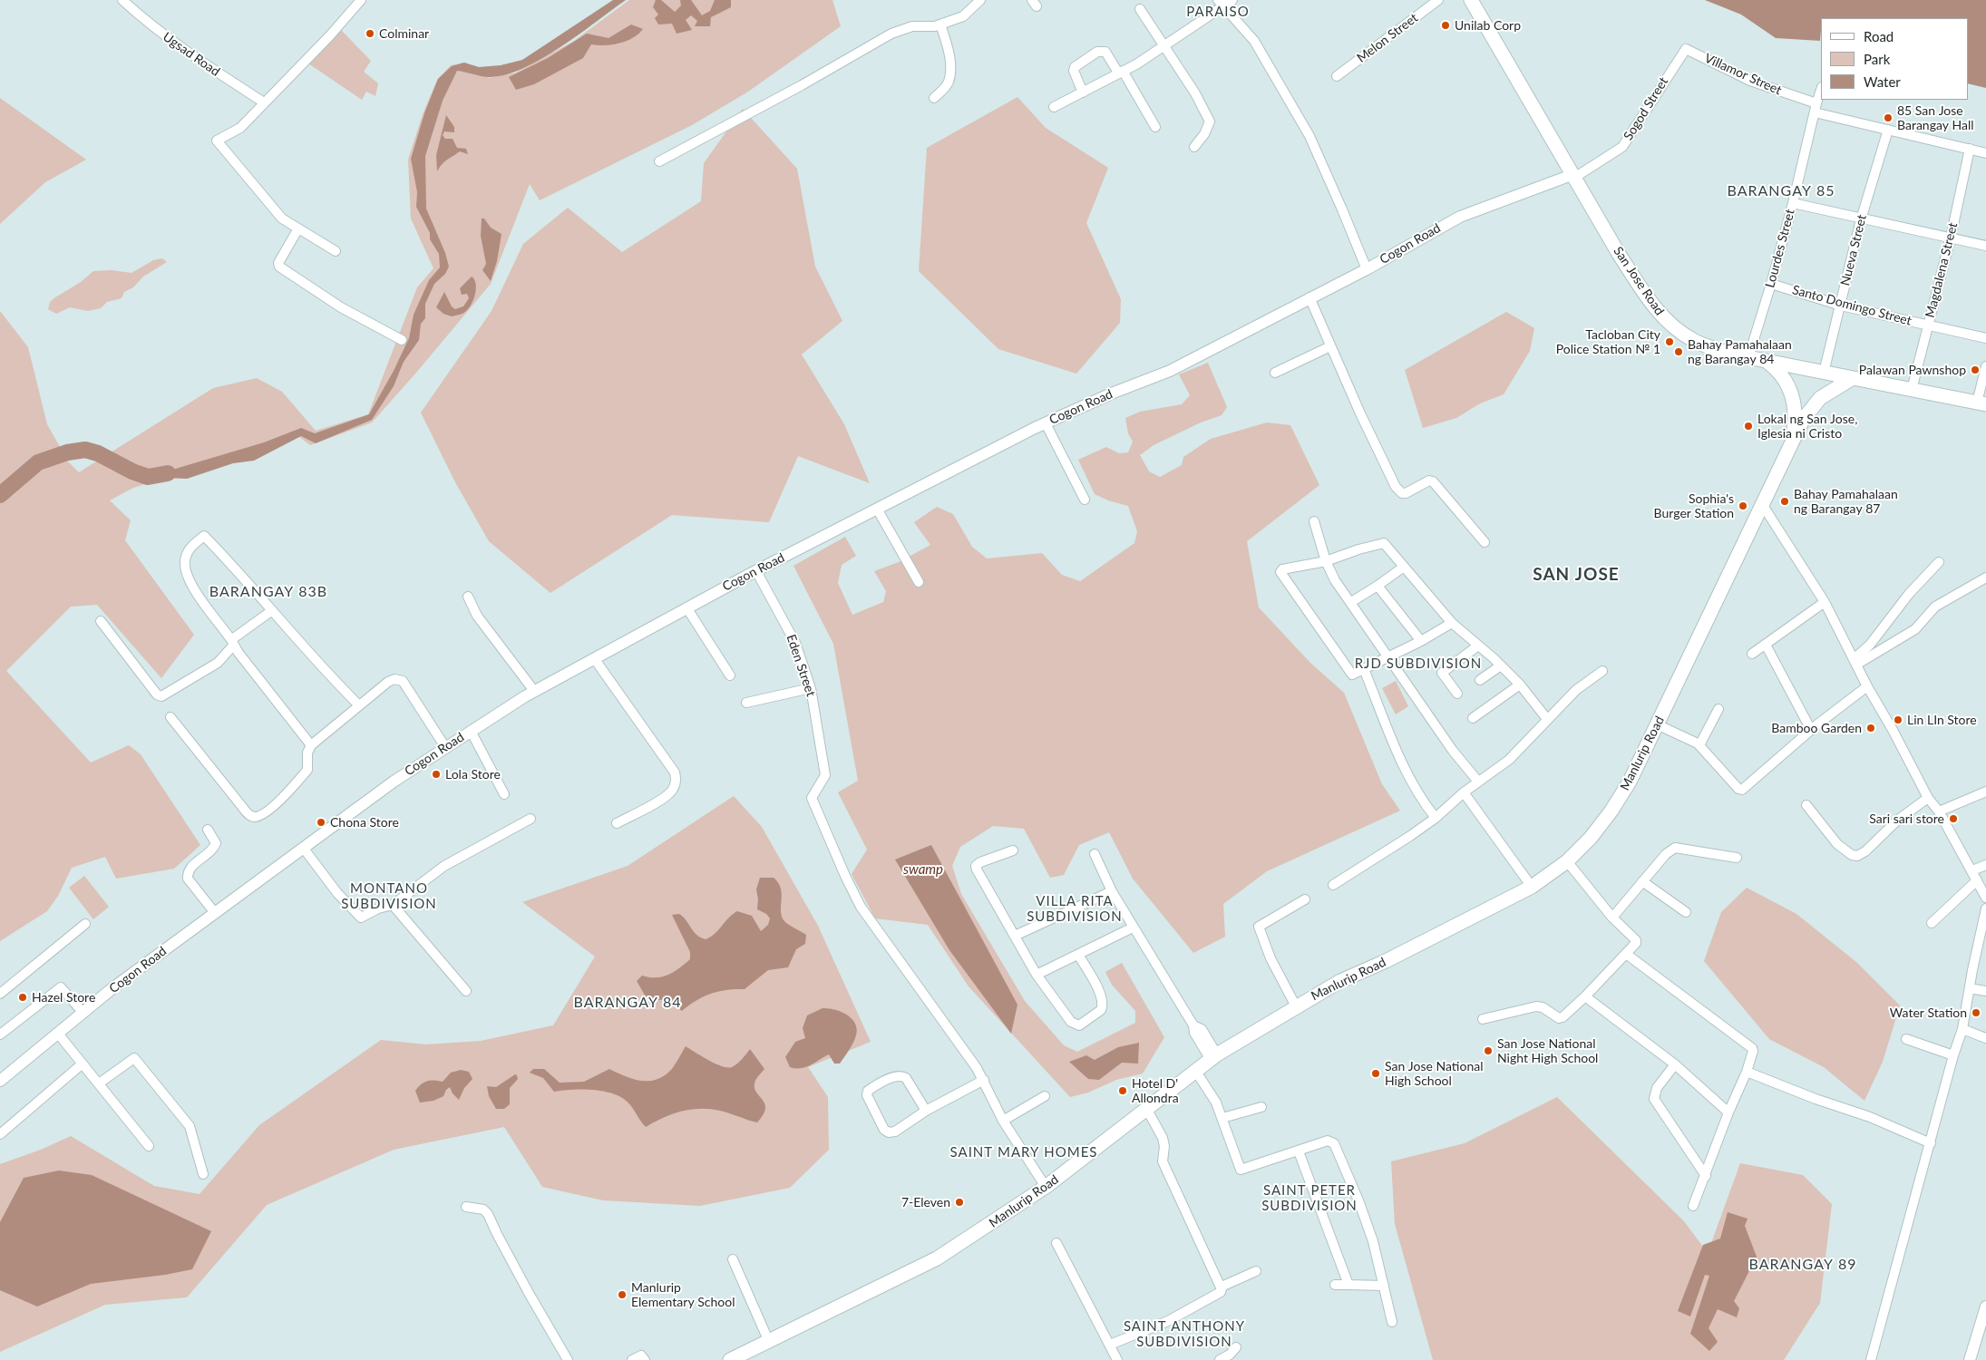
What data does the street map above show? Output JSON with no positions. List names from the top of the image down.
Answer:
{
  "streets": {
    "main road": ["San Jose Road", "Manlurip Road"],
    "street": [
      "Melon Street",
      "Ugsad Road",
      "Villamor Street",
      "Sogod Street",
      "Cogon Road",
      "Lourdes Street",
      "Nueva Street",
      "Magdalena Street",
      "Santo Domingo Street",
      "Eden Street"
    ]
  },
  "crossings": [
    ["Villamor Street", "Sogod Street"],
    ["Villamor Street", "Lourdes Street"],
    ["Villamor Street", "Nueva Street"],
    ["Villamor Street", "Magdalena Street"],
    ["Sogod Street", "Cogon Road"],
    ["Sogod Street", "San Jose Road"],
    ["Cogon Road", "San Jose Road"],
    ["Cogon Road", "Eden Street"],
    ["Lourdes Street", "San Jose Road"],
    ["Lourdes Street", "Santo Domingo Street"],
    ["Nueva Street", "San Jose Road"],
    ["Nueva Street", "Santo Domingo Street"],
    ["Magdalena Street", "San Jose Road"],
    ["Magdalena Street", "Santo Domingo Street"],
    ["San Jose Road", "Manlurip Road"]
  ],
  "districts": [
    "PARAISO",
    "BARANGAY 85",
    "SAN JOSE",
    "BARANGAY 83B",
    "RJD SUBDIVISION",
    "MONTANO SUBDIVISION",
    "VILLA RITA SUBDIVISION",
    "BARANGAY 84",
    "SAINT MARY HOMES",
    "SAINT PETER SUBDIVISION",
    "BARANGAY 89",
    "SAINT ANTHONY SUBDIVISION"
  ],
  "water": ["swamp"],
  "places": [
    "Unilab Corp",
    "Colminar",
    "85 San Jose Barangay Hall",
    "Tacloban City Police Station № 1",
    "Bahay Pamahalaan ng Barangay 84",
    "Palawan Pawnshop",
    "Lokal ng San Jose, Iglesia ni Cristo",
    "Bahay Pamahalaan ng Barangay 87",
    "Sophia's Burger Station",
    "Lin LIn Store",
    "Bamboo Garden",
    "Lola Store",
    "Sari sari store",
    "Chona Store",
    "Hazel Store",
    "Water Station",
    "San Jose National Night High School",
    "San Jose National High School",
    "Hotel D' Allondra",
    "7-Eleven",
    "Manlurip Elementary School"
  ],
  "legend": ["Road", "Park", "Water"]
}
